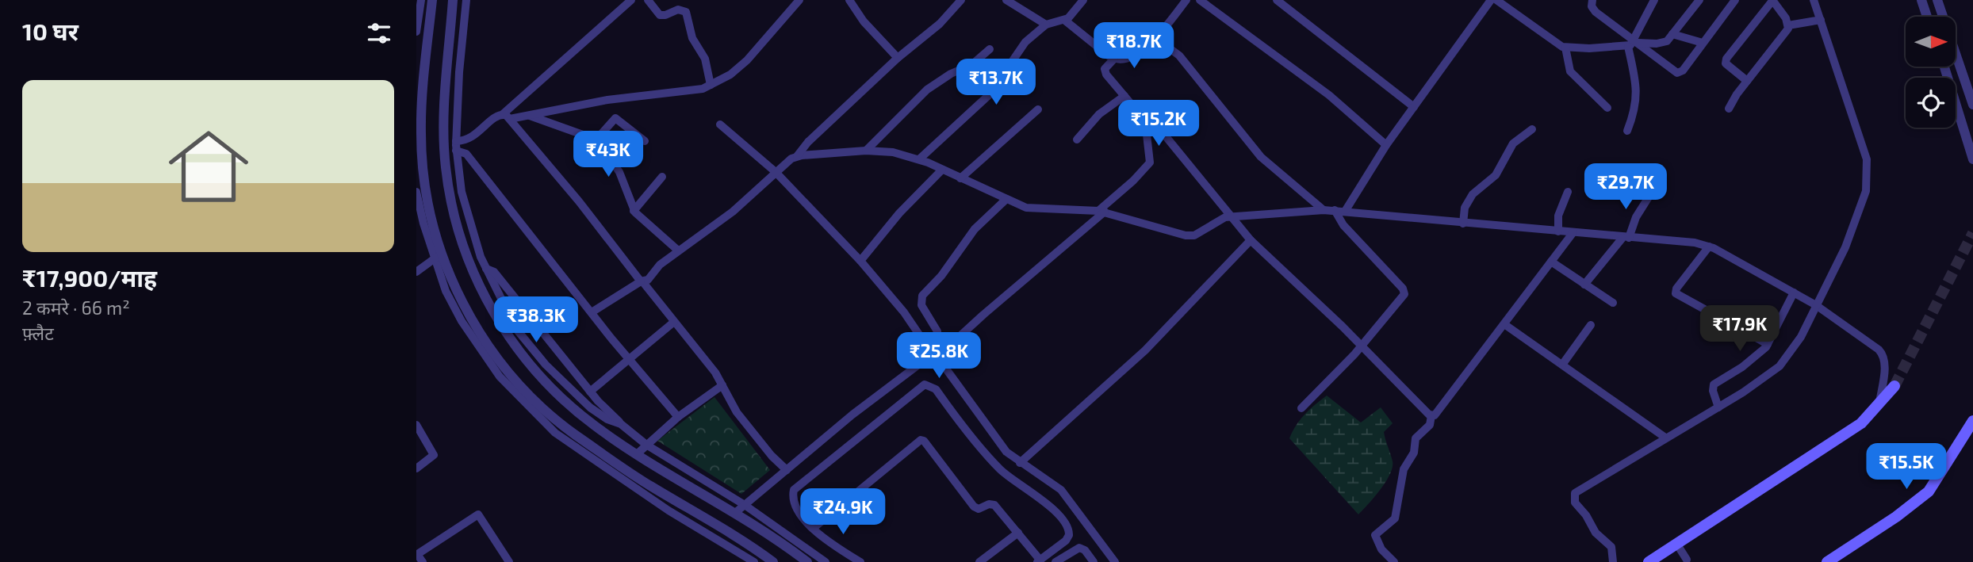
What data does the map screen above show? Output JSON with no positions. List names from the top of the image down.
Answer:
{
  "north": "right",
  "page": {
    "heading": "10 घर",
    "price": [
      "₹18.7K",
      "₹13.7K",
      "₹15.2K",
      "₹43K",
      "₹29.7K",
      "₹38.3K",
      "₹17.9K",
      "₹25.8K",
      "₹15.5K",
      "₹24.9K"
    ],
    "list": [
      {
        "name": "₹17,900/माह",
        "note": "2 कमरे · 66 m² · फ़्लैट"
      }
    ]
  }
}
